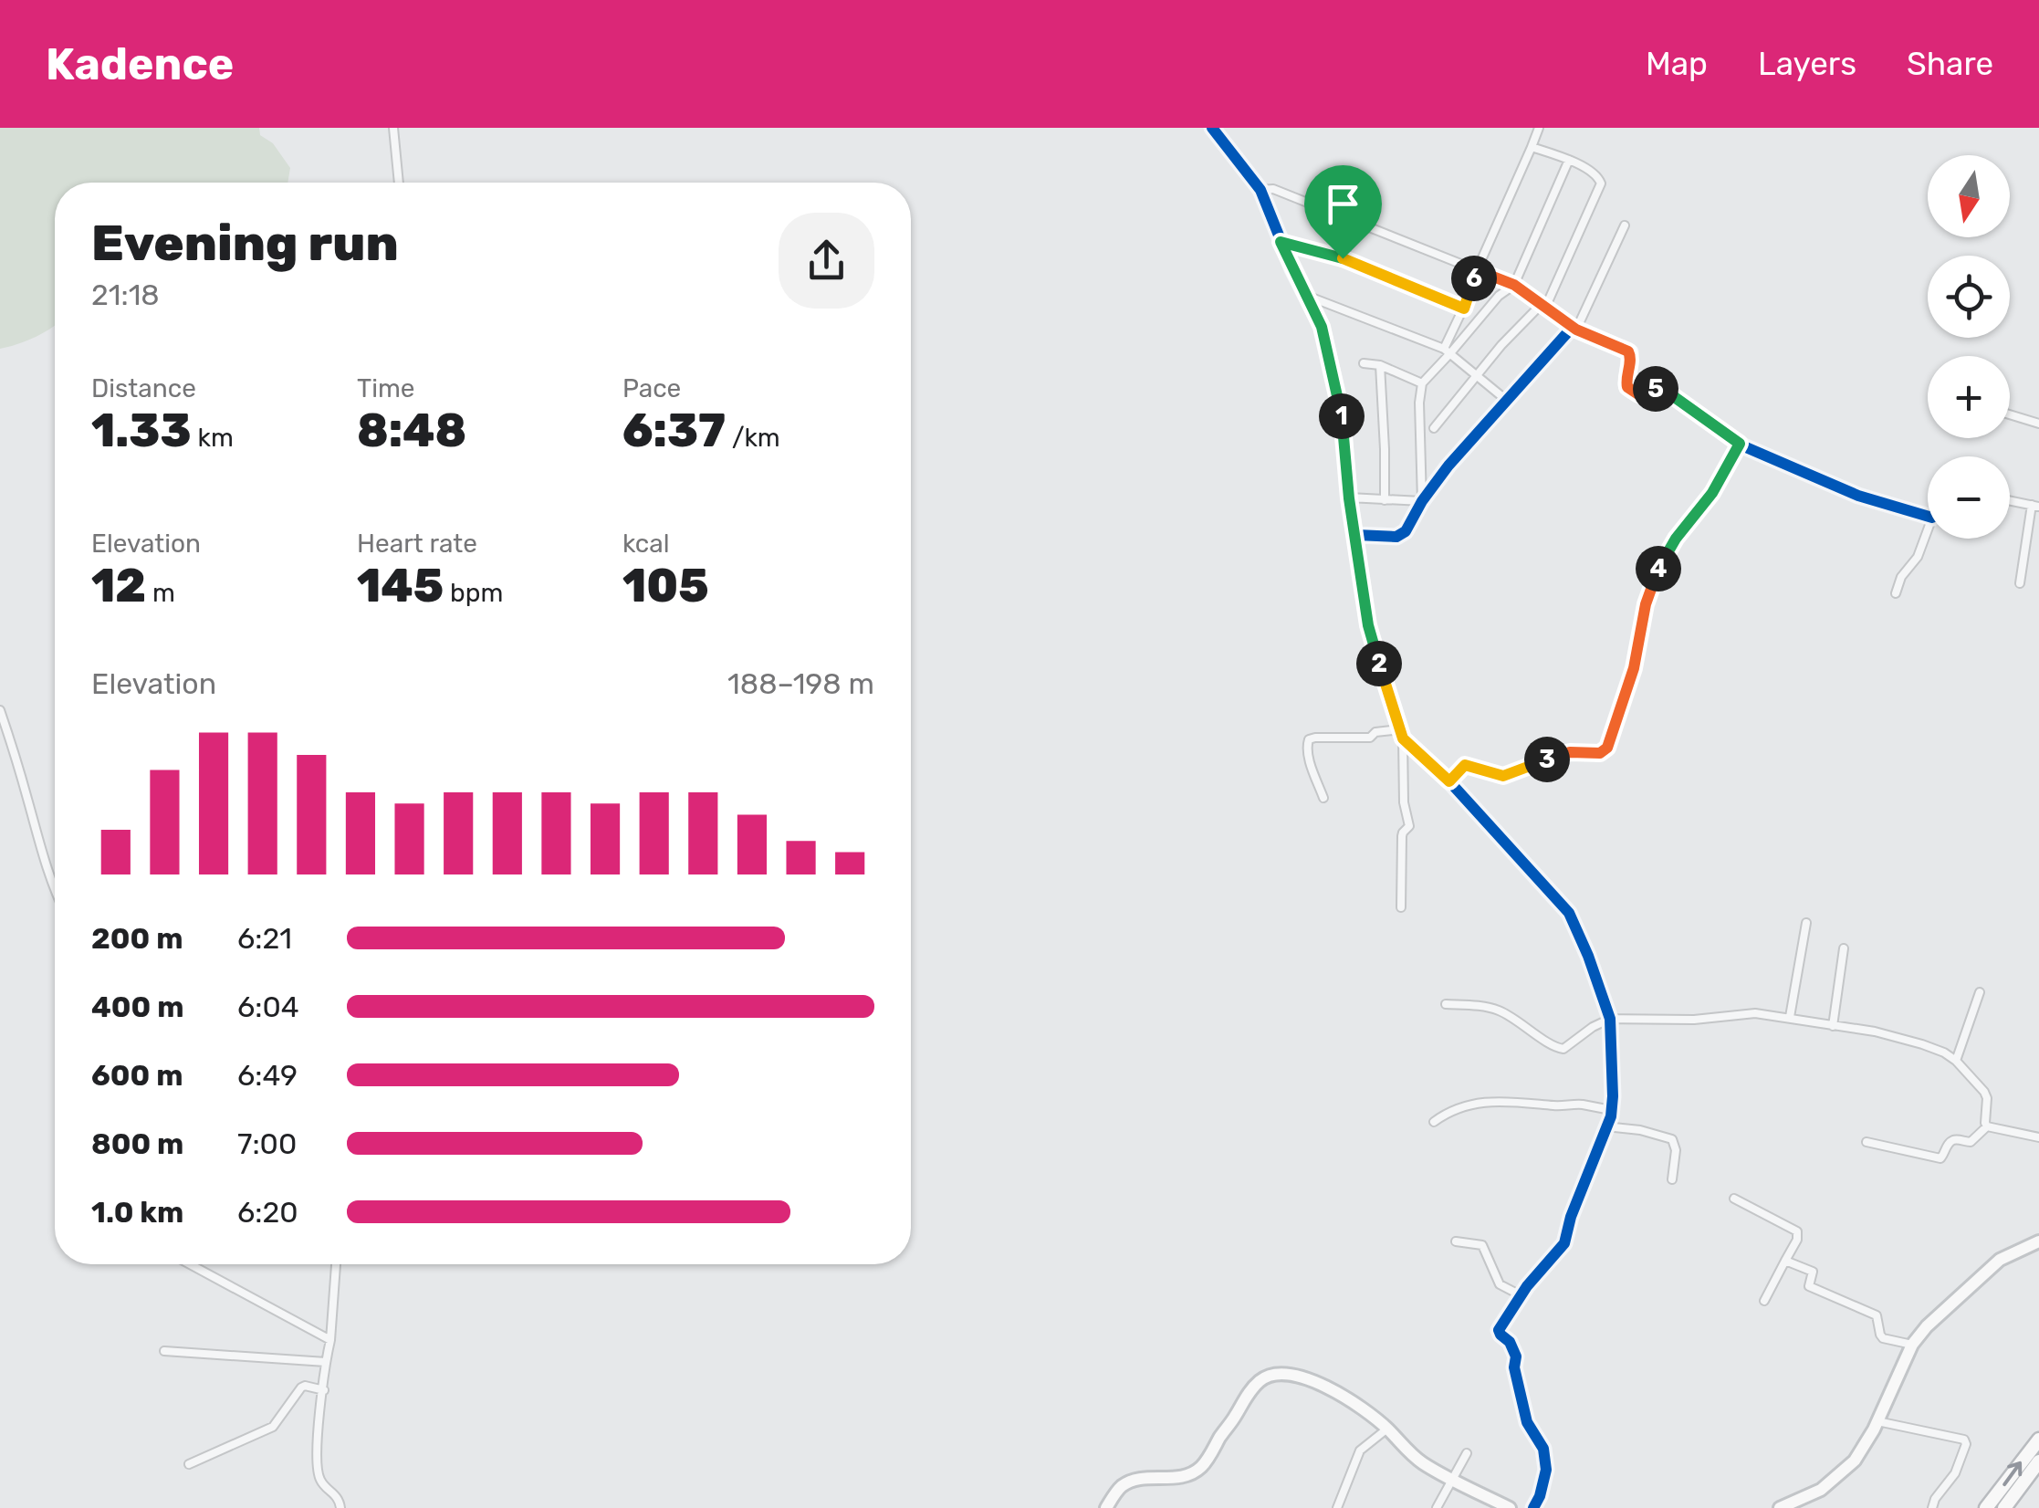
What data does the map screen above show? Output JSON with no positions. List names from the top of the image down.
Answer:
{
  "north": "bottom",
  "page": {
    "header": "Kadence",
    "nav": ["Map", "Layers", "Share"],
    "map_buttons": ["+", "−"],
    "heading": ["Evening run", "21:18"],
    "pins": [
      "6",
      "5",
      "1",
      "4",
      "2",
      "3"
    ],
    "stats": [
      ["Distance", "1.33 km"],
      ["Time", "8:48"],
      ["Pace", "6:37 /km"],
      ["Elevation", "12 m"],
      ["Heart rate", "145 bpm"],
      ["kcal", "105"]
    ],
    "chart": ["Elevation", "188–198 m"],
    "list": [
      {
        "name": "200 m",
        "note": "6:21"
      },
      {
        "name": "400 m",
        "note": "6:04"
      },
      {
        "name": "600 m",
        "note": "6:49"
      },
      {
        "name": "800 m",
        "note": "7:00"
      },
      {
        "name": "1.0 km",
        "note": "6:20"
      }
    ]
  }
}
